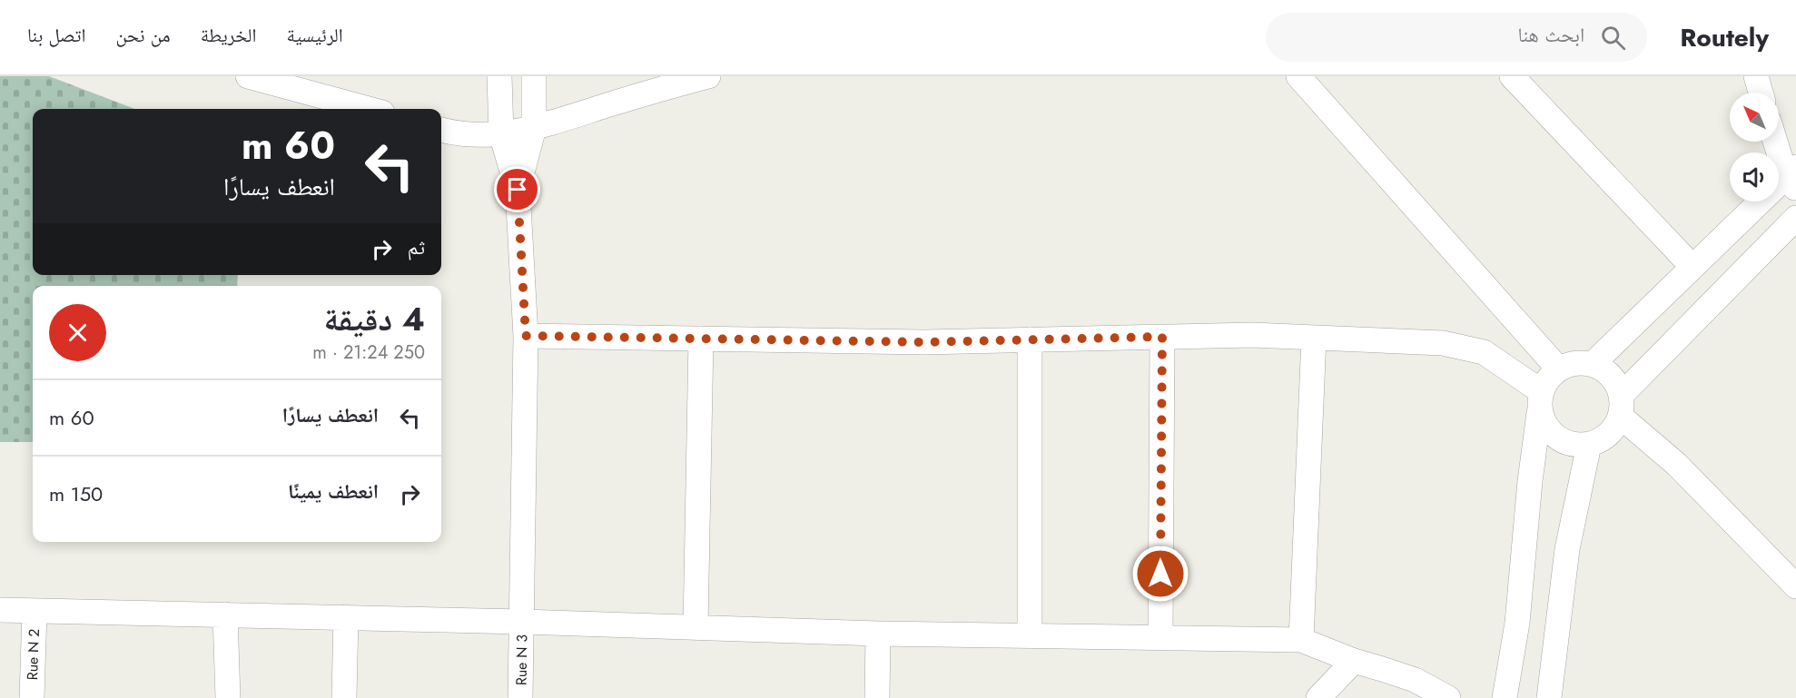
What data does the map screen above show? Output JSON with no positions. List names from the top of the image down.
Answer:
{
  "streets": {
    "street": ["Rue N 2", "Rue N 3"]
  },
  "north": "top left",
  "page": {
    "header": "Routely",
    "search": "ابحث هنا",
    "nav": [
      "الرئيسية",
      "الخريطة",
      "من نحن",
      "اتصل بنا"
    ],
    "turn": ["60 m", "انعطف يسارًا"],
    "then": "ثم",
    "heading": ["4 دقيقة", "250 m · 21:24"],
    "list": [
      {
        "name": "انعطف يسارًا",
        "value": "60 m"
      },
      {
        "name": "انعطف يمينًا",
        "value": "150 m"
      }
    ]
  }
}
